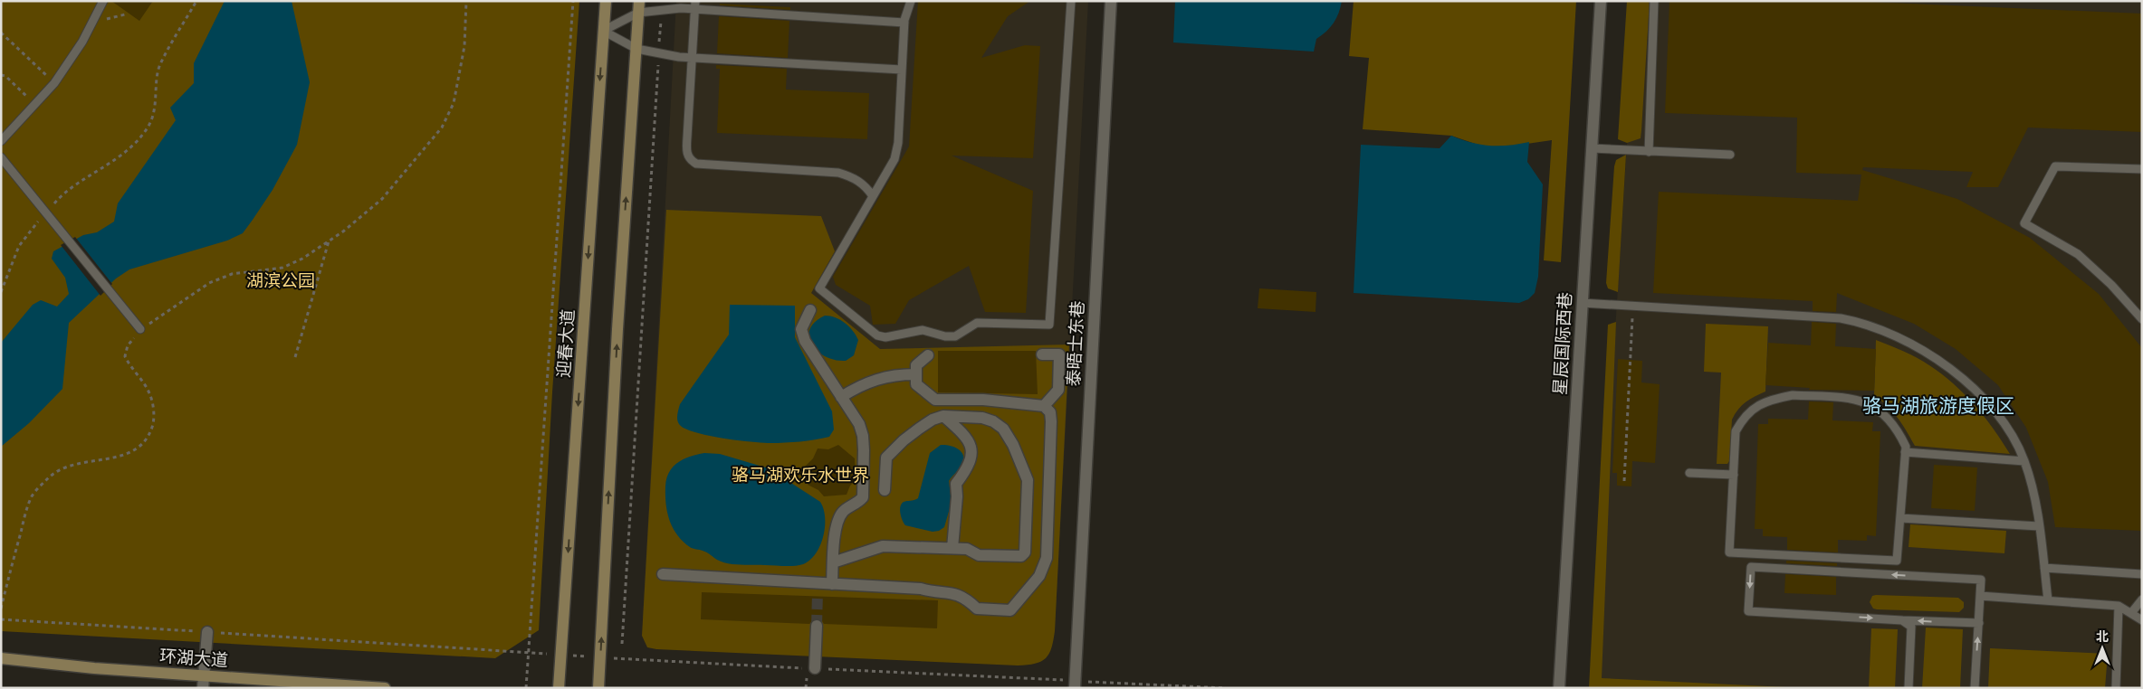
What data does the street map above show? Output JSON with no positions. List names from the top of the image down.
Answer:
{
  "streets": {
    "main road": ["迎春大道", "环湖大道"],
    "street": ["泰晤士东巷", "星辰国际西巷"]
  },
  "districts": ["骆马湖旅游度假区"],
  "parks": ["湖滨公园", "骆马湖欢乐水世界"],
  "north": "top"
}
